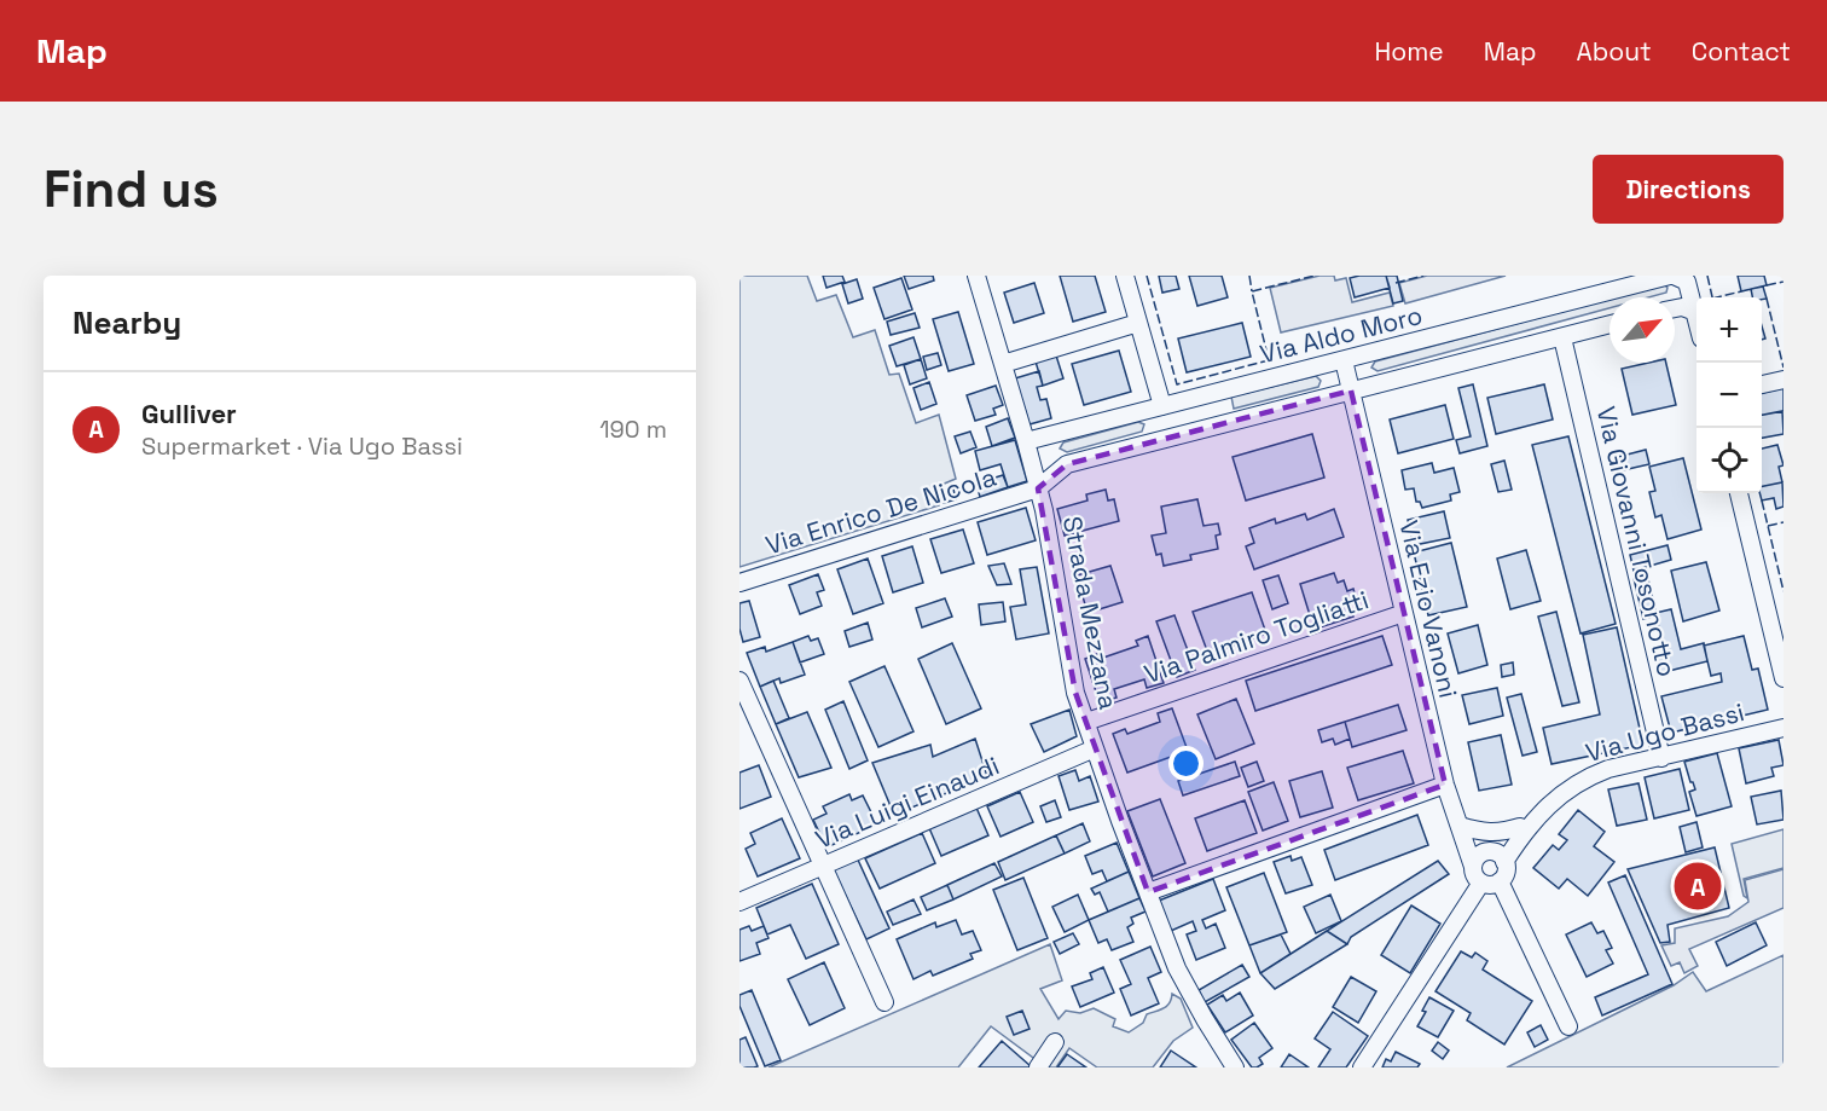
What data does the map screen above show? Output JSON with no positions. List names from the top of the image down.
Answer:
{
  "streets": {
    "street": [
      "Via Aldo Moro",
      "Via Enrico De Nicola",
      "Via Giovanni Tosonotto",
      "Via Ezio Vanoni",
      "Strada Mezzana",
      "Via Palmiro Togliatti",
      "Via Ugo Bassi",
      "Via Luigi Einaudi"
    ]
  },
  "crossings": [
    ["Via Aldo Moro", "Via Ezio Vanoni"],
    ["Via Aldo Moro", "Strada Mezzana"],
    ["Via Enrico De Nicola", "Strada Mezzana"],
    ["Via Giovanni Tosonotto", "Via Ugo Bassi"],
    ["Via Ezio Vanoni", "Via Palmiro Togliatti"],
    ["Strada Mezzana", "Via Palmiro Togliatti"],
    ["Strada Mezzana", "Via Luigi Einaudi"]
  ],
  "north": "top right",
  "page": {
    "header": "Map",
    "nav": [
      "Home",
      "Map",
      "About",
      "Contact"
    ],
    "buttons": "Directions",
    "title": "Find us",
    "heading": "Nearby",
    "map_buttons": ["+", "−"],
    "list": [
      {
        "mark": "A",
        "name": "Gulliver",
        "note": "Supermarket · Via Ugo Bassi",
        "value": "190 m"
      }
    ],
    "pins": "A"
  }
}
